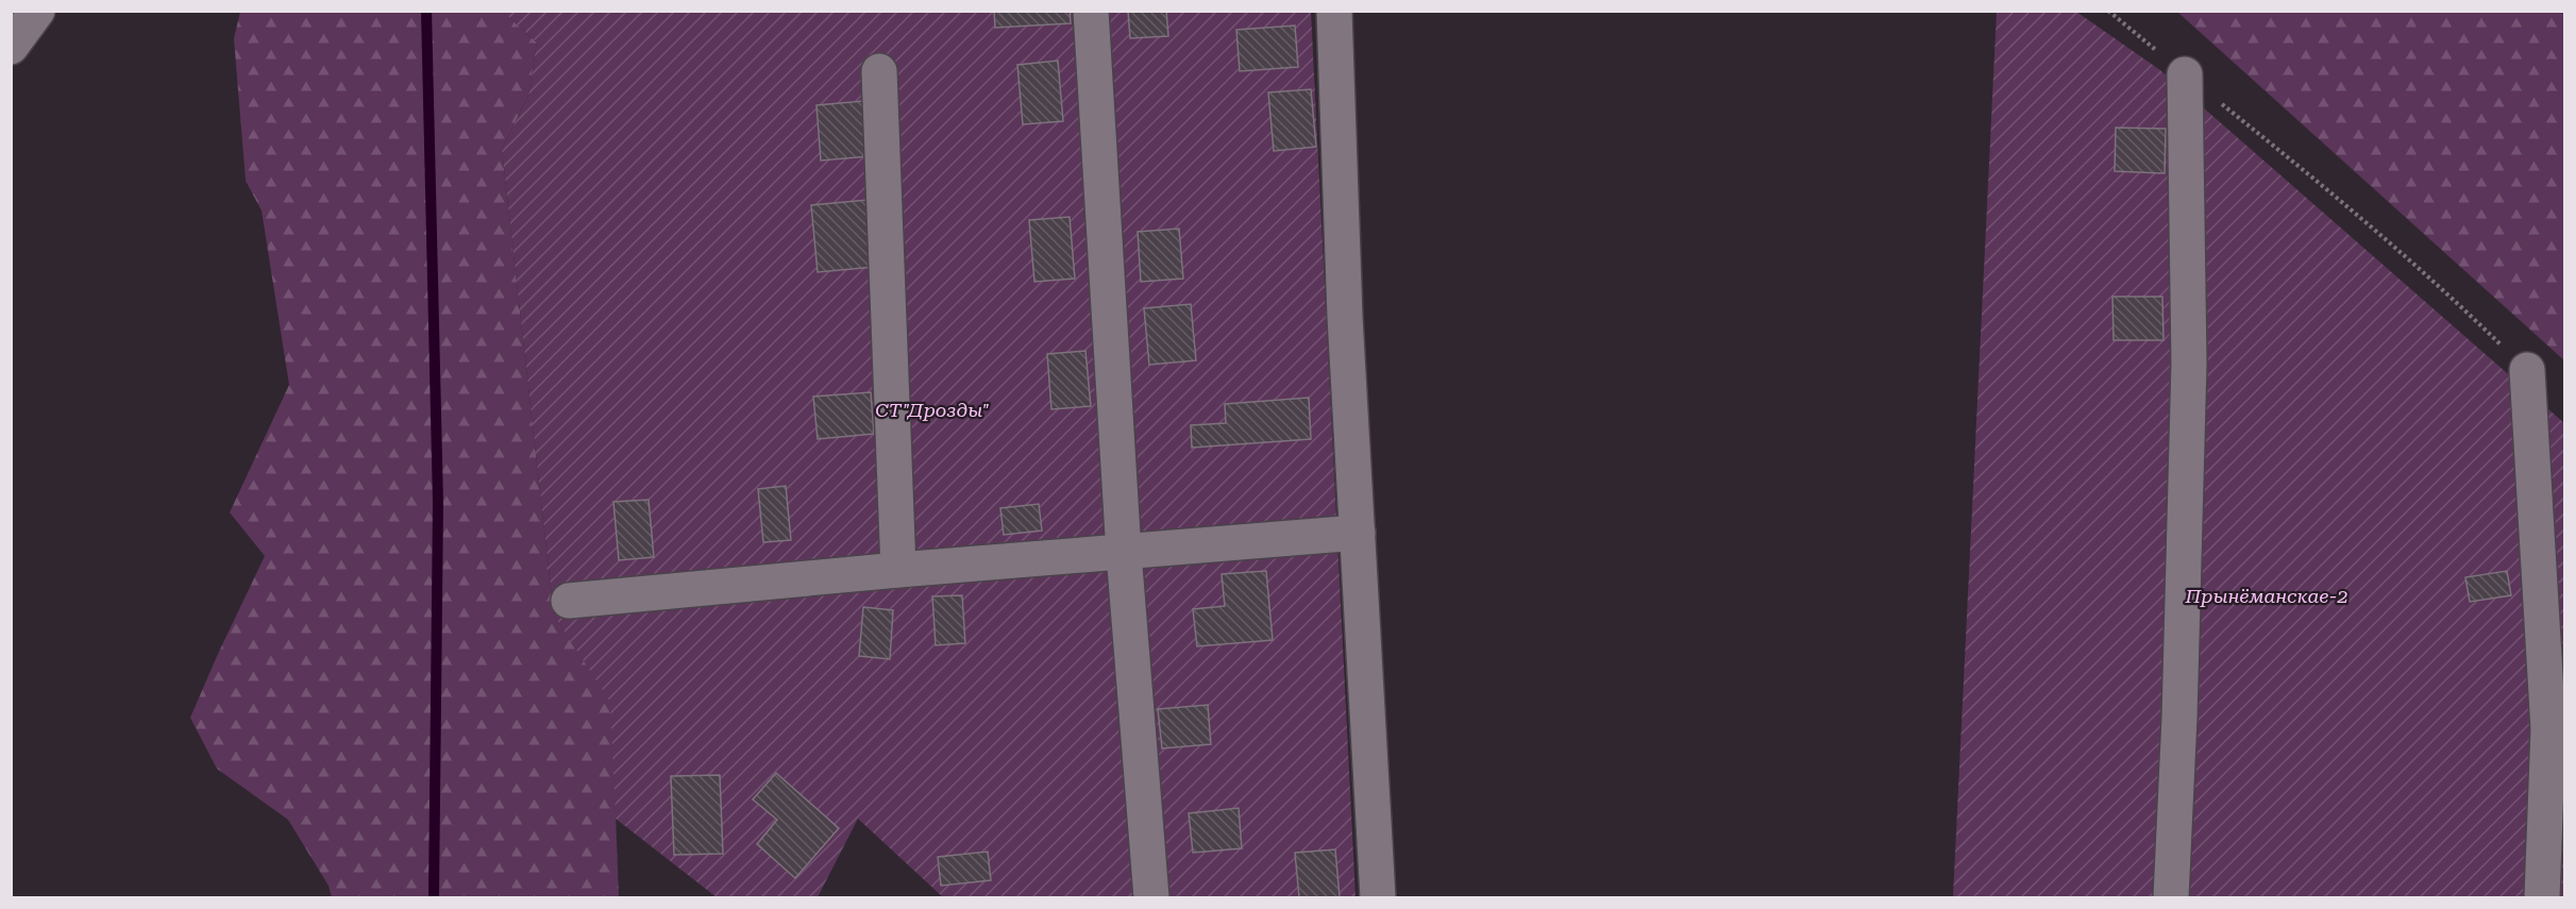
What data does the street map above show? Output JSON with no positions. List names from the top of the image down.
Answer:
{
  "parks": ["СТ\"Дрозды\"", "Прынёманскае-2"]
}
